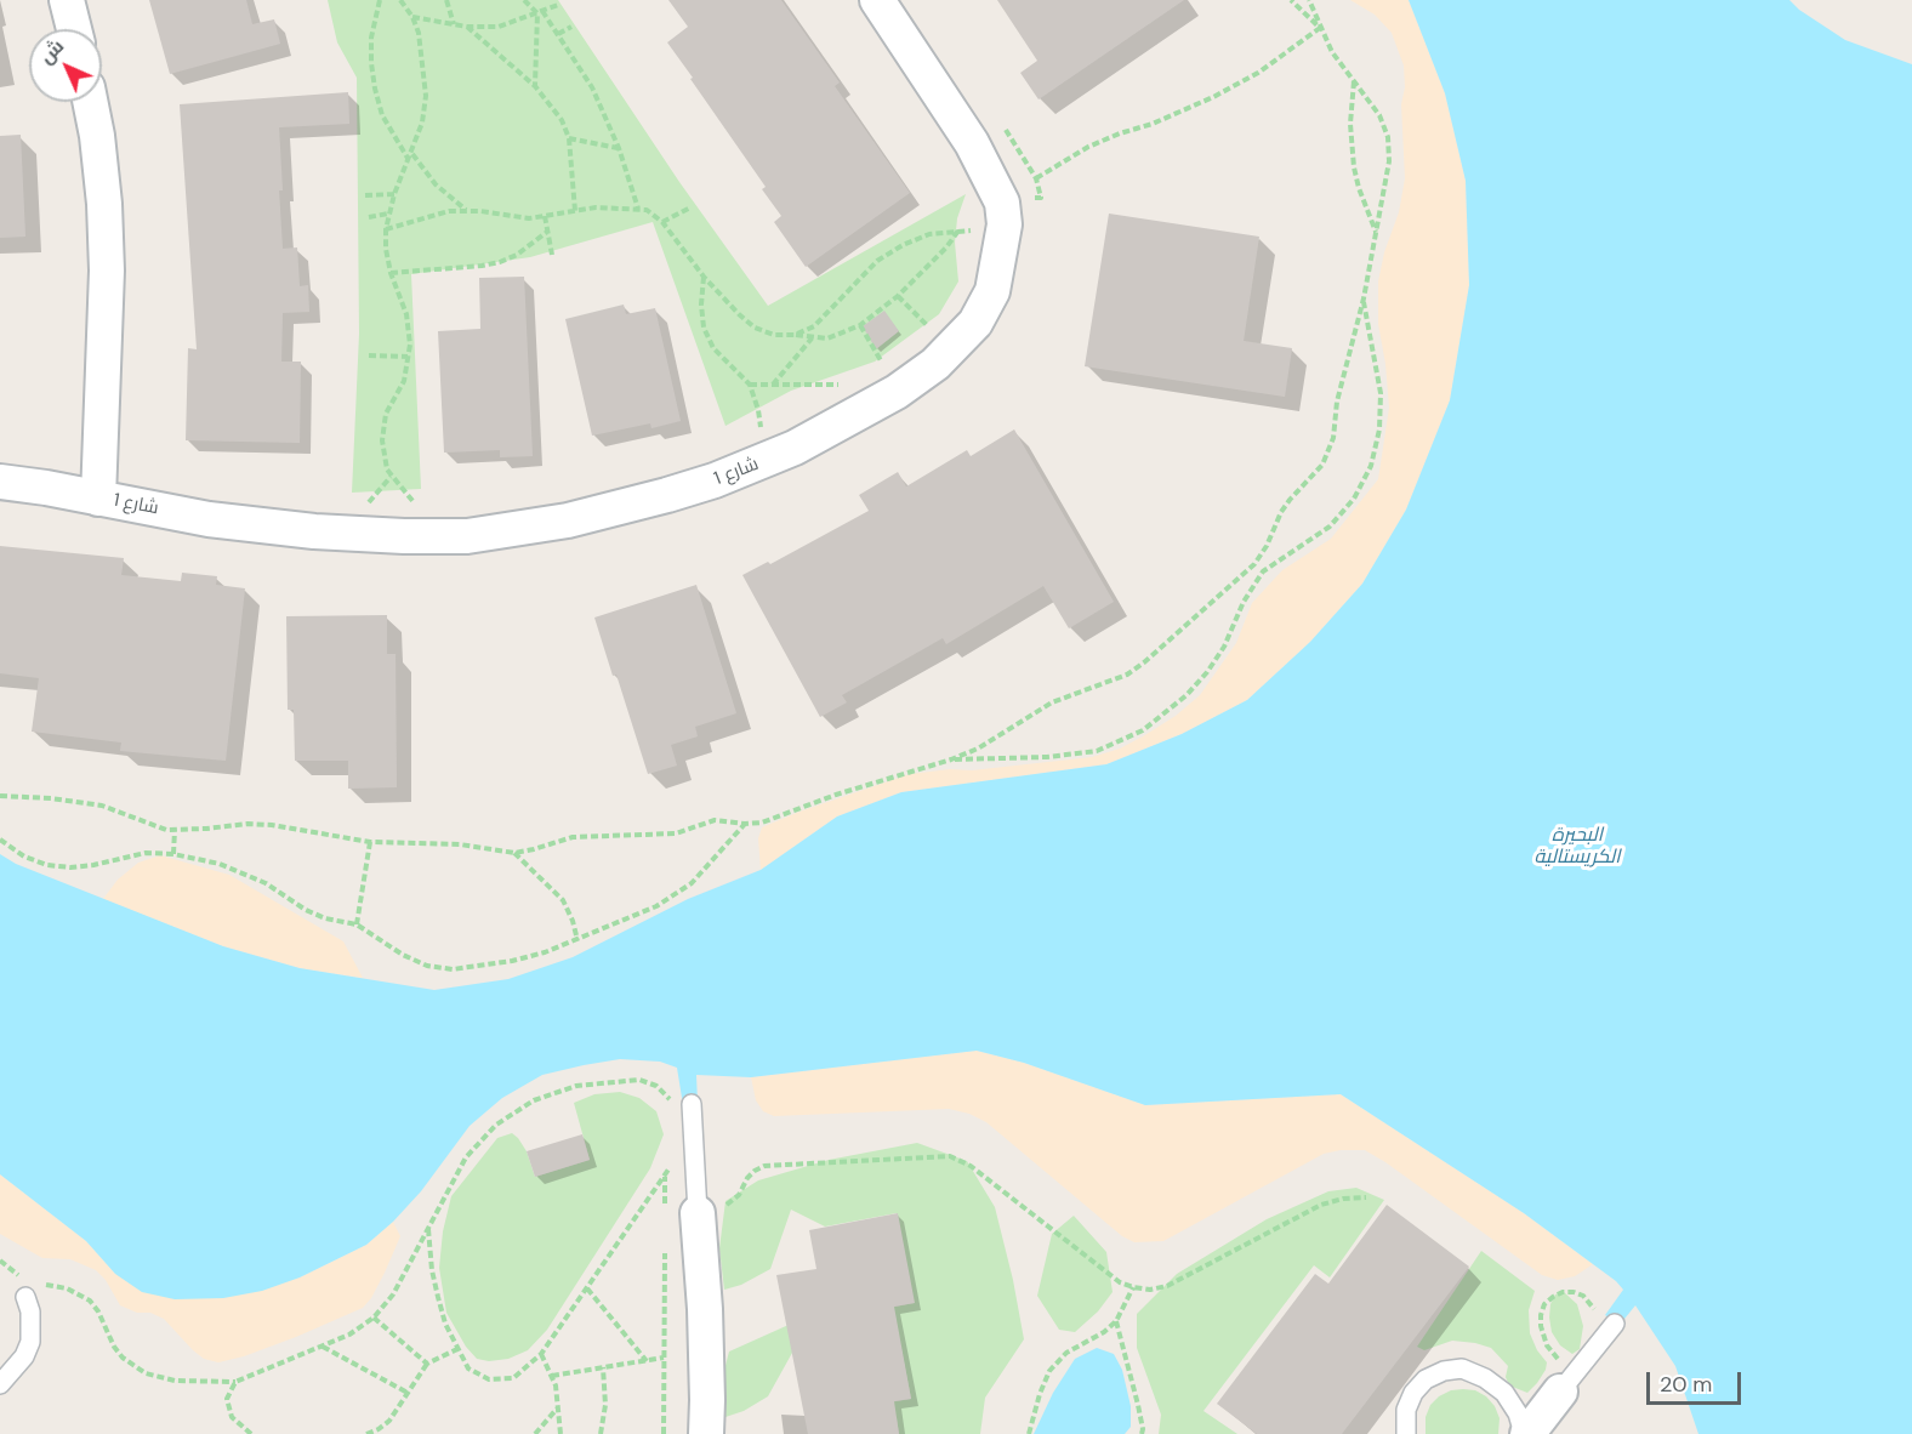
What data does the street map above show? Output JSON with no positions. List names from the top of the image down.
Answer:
{
  "streets": {
    "street": ["شارع 1"]
  },
  "water": ["البحيرة الكريستالية"],
  "scale_bar": "20 m",
  "north": "top left"
}
